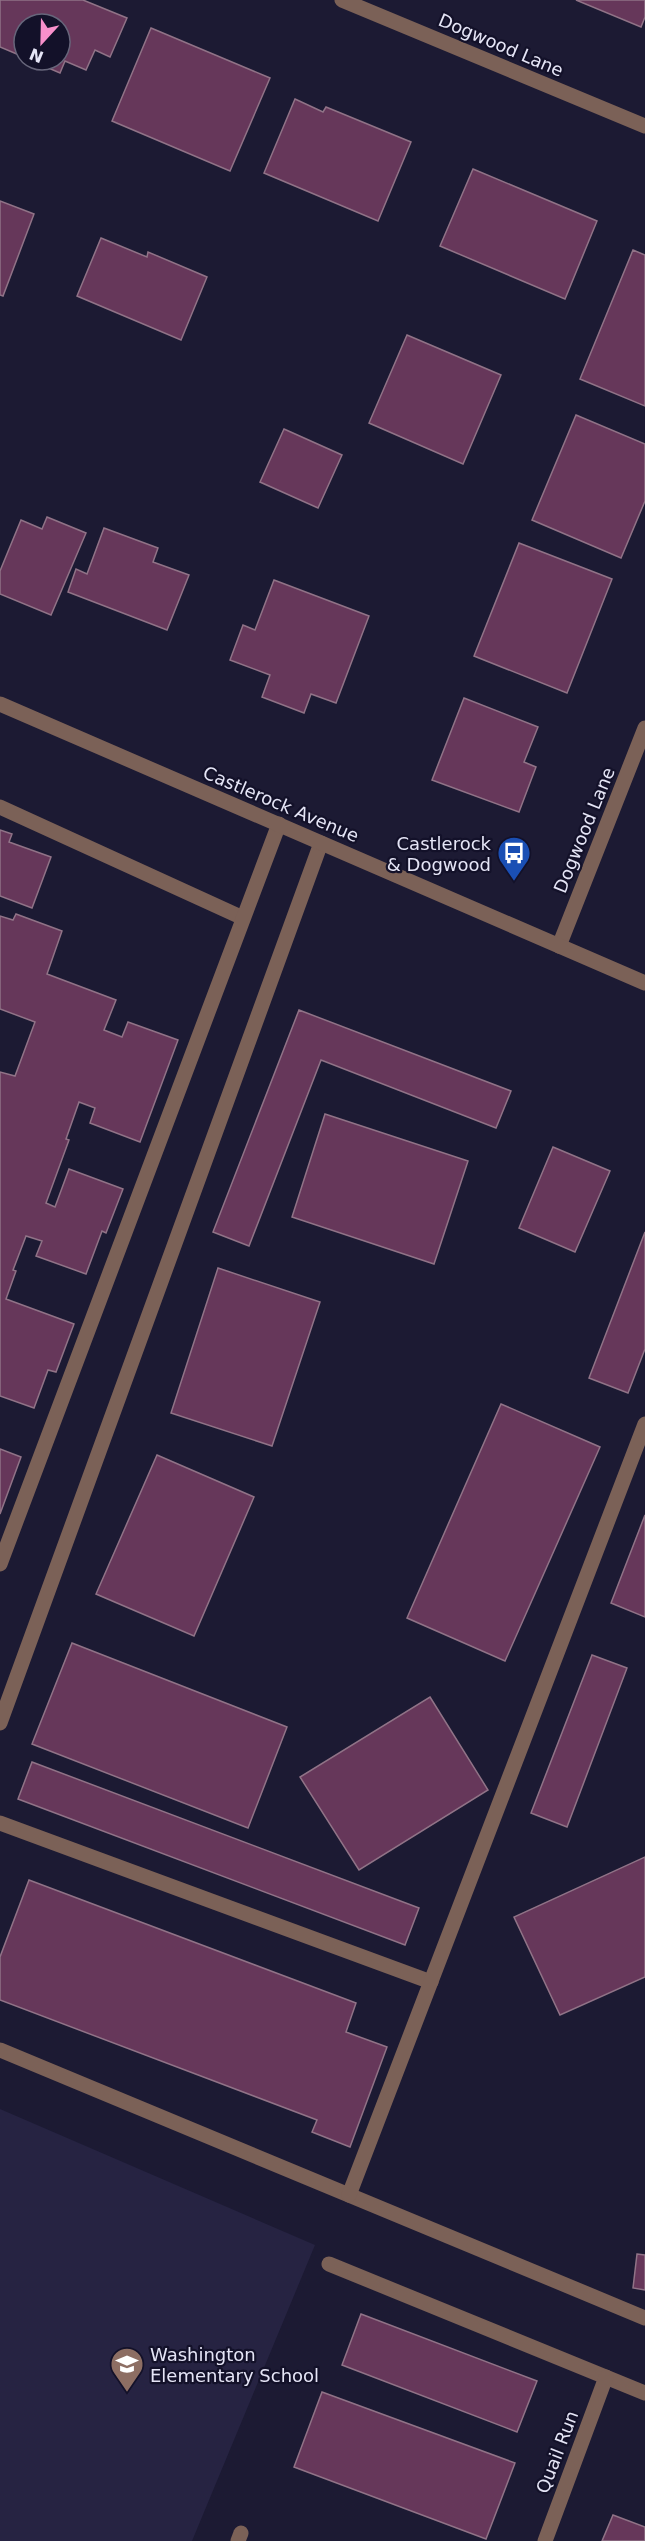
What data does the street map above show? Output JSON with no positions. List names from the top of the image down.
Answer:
{
  "streets": {
    "street": ["Dogwood Lane", "Castlerock Avenue", "Quail Run"]
  },
  "crossings": [
    ["Dogwood Lane", "Castlerock Avenue"]
  ],
  "places": {
    "bus stop": ["Castlerock & Dogwood"],
    "school or university": ["Washington Elementary School"]
  },
  "north": "bottom"
}
